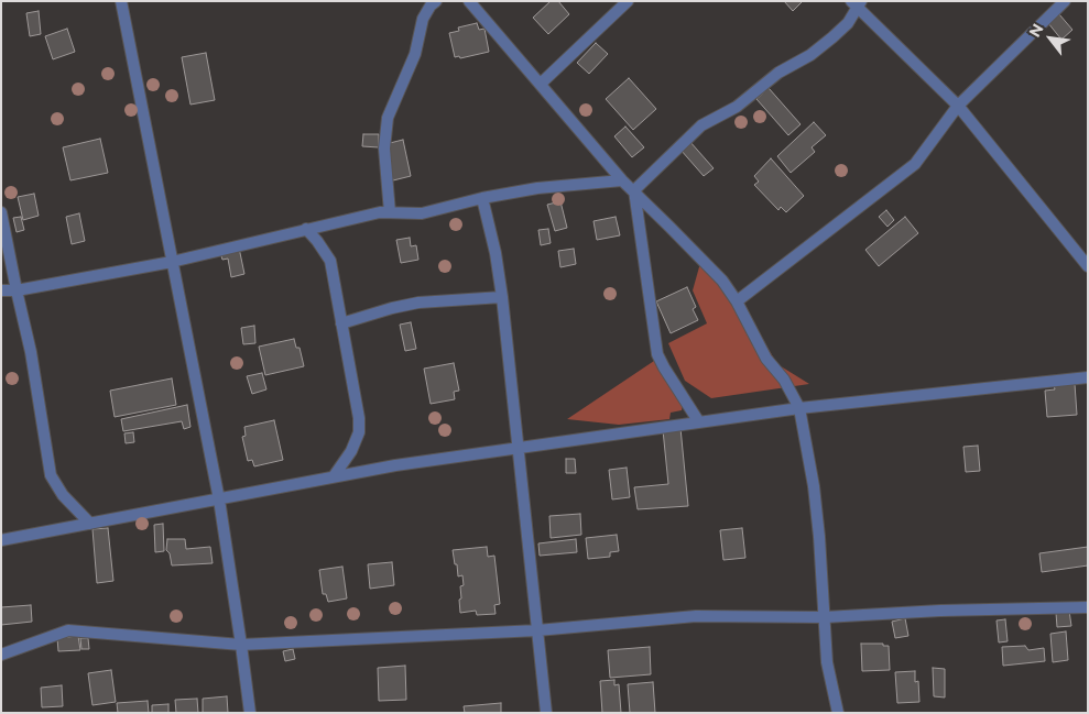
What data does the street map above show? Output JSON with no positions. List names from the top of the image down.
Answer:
{
  "north": "top left"
}
